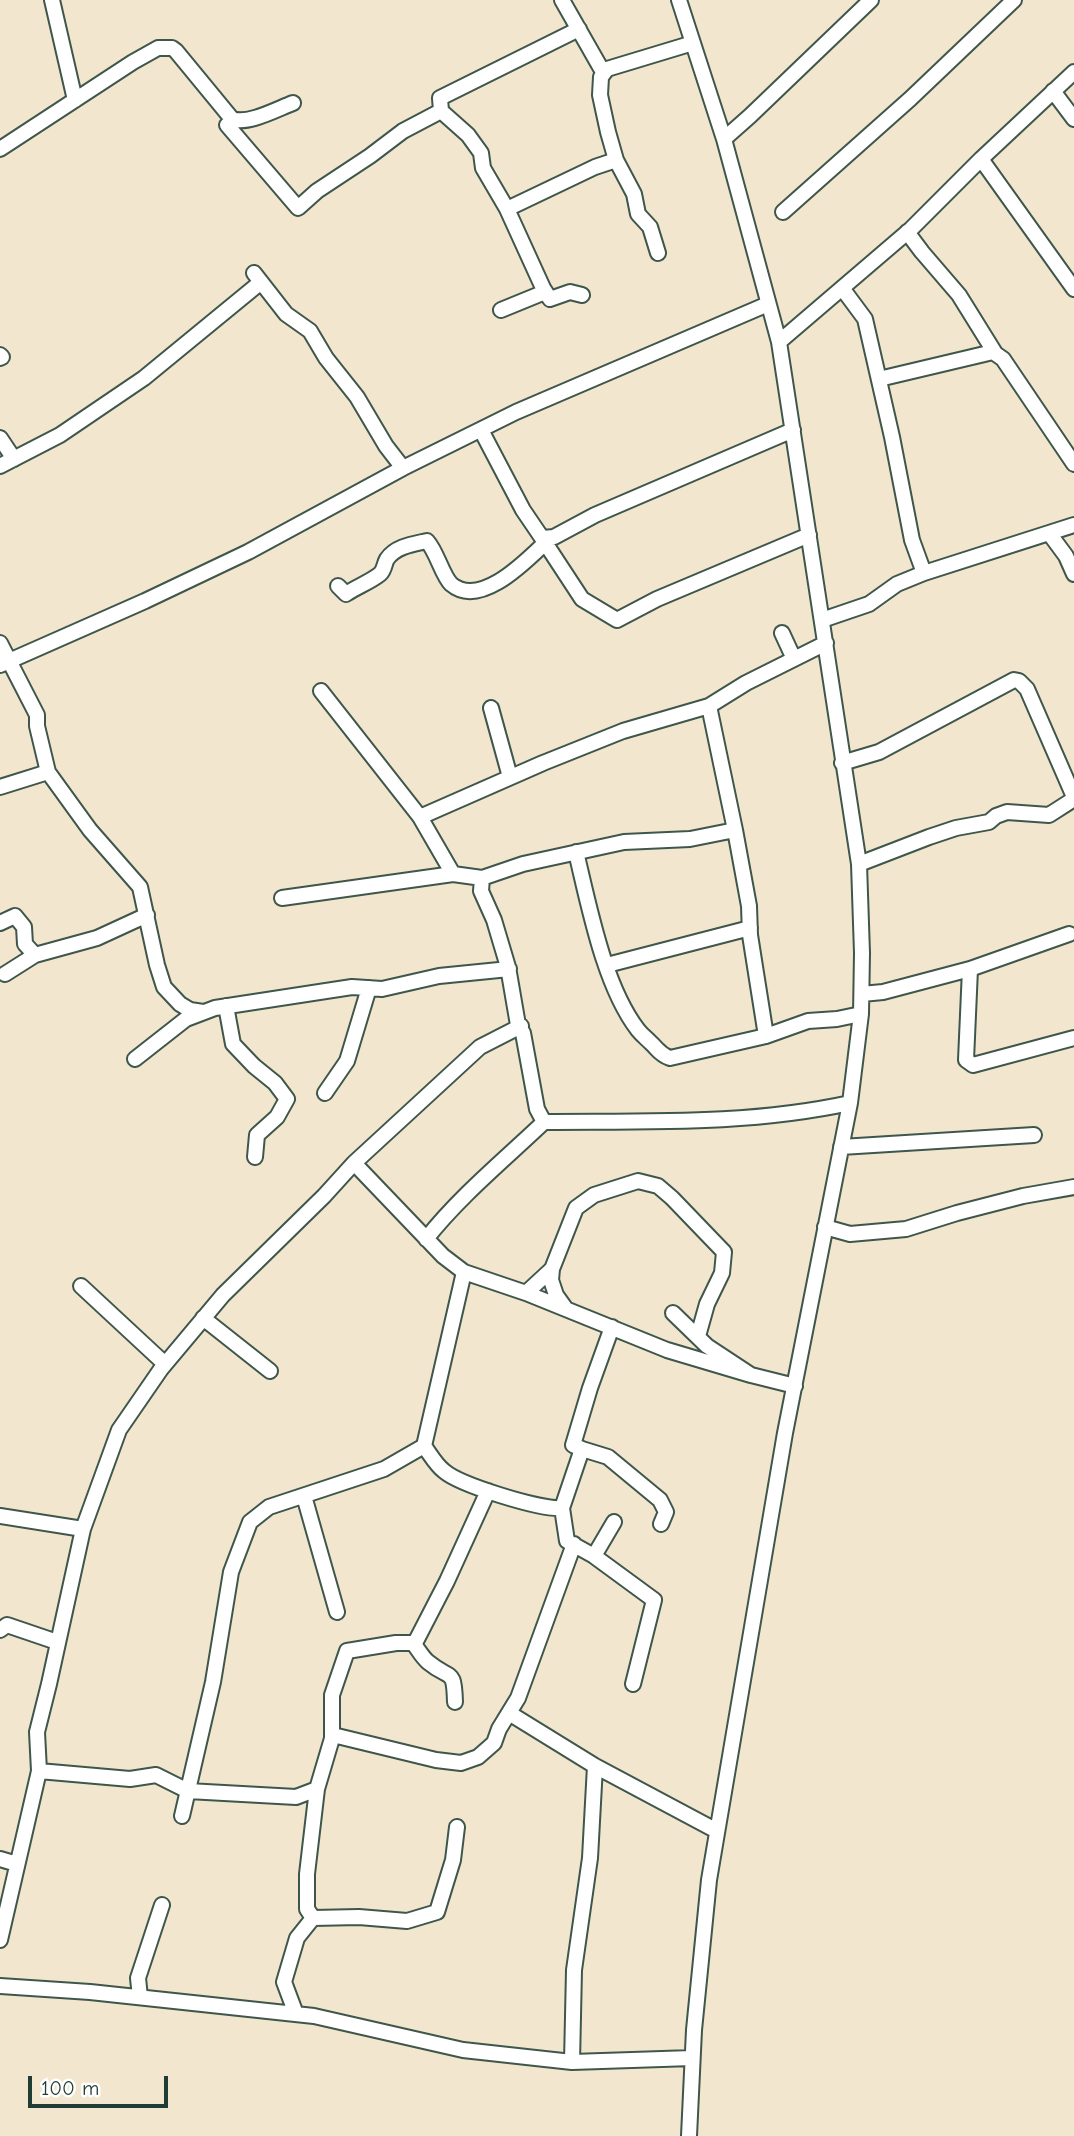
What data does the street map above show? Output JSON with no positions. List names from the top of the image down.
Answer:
{
  "scale_bar": "100 m"
}
